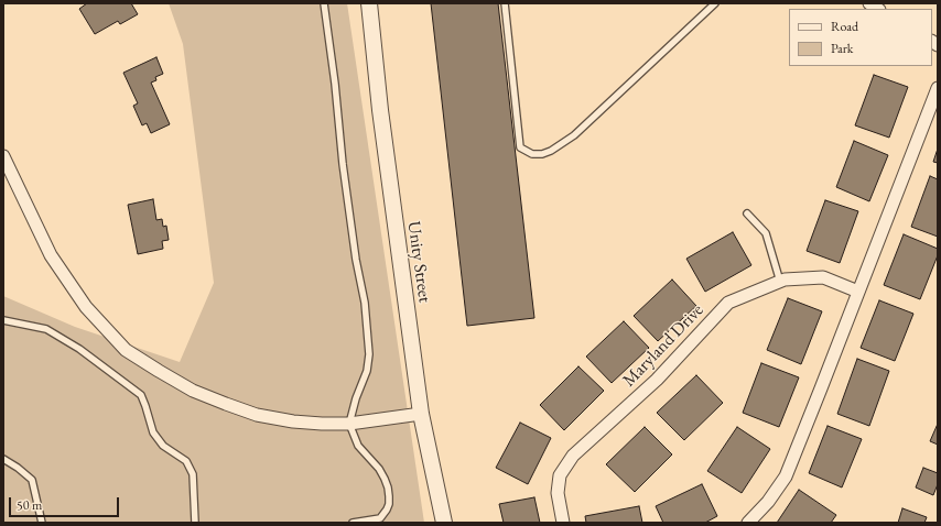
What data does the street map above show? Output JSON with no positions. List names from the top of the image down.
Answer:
{
  "streets": {
    "street": ["Unity Street", "Maryland Drive"]
  },
  "legend": ["Road", "Park"],
  "scale_bar": "50 m"
}
